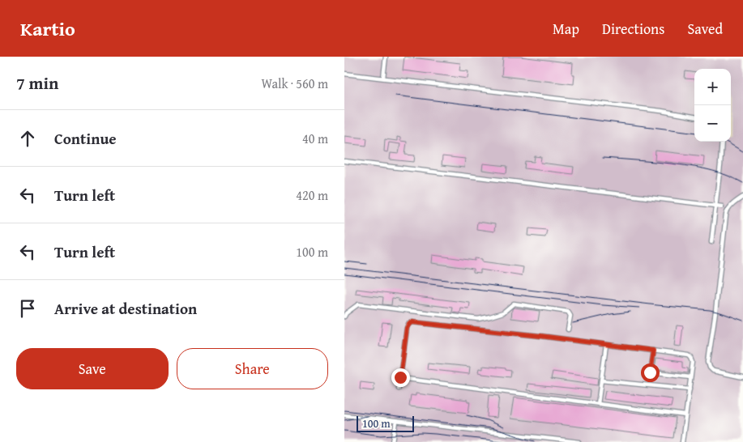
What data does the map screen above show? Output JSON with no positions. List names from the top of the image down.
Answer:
{
  "scale_bar": "100 m",
  "page": {
    "header": "Kartio",
    "nav": ["Map", "Directions", "Saved"],
    "heading": ["7 min", "Walk · 560 m"],
    "map_buttons": ["+", "−"],
    "list": [
      ["Continue", "40 m"],
      ["Turn left", "420 m"],
      ["Turn left", "100 m"],
      "Arrive at destination"
    ],
    "buttons": ["Save", "Share"],
    "scale": "100 m"
  }
}
